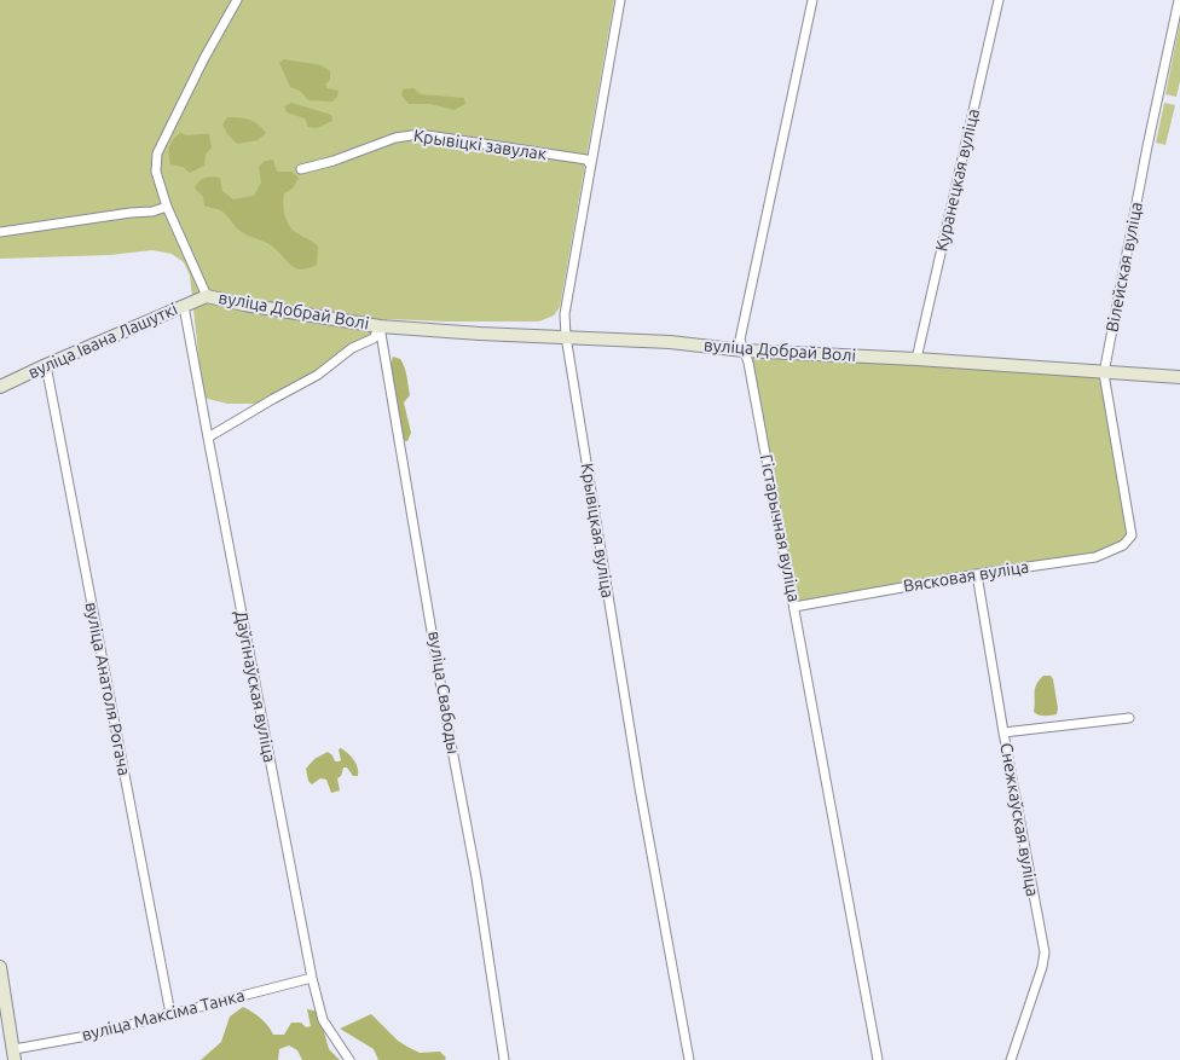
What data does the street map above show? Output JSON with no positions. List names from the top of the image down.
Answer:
{
  "streets": {
    "street": [
      "Крывіцкі завулак",
      "Куранецкая вуліца",
      "Вілейская вуліца",
      "вуліца Добрай Волі",
      "вуліца Івана Лашуткі",
      "Гістарычная вуліца",
      "Крывіцкая вуліца",
      "Вясковая вуліца",
      "Даўгінаўская вуліца",
      "вуліца Анатоля Рогача",
      "вуліца Свабоды",
      "Снежкаўская вуліца",
      "вуліца Максіма Танка"
    ]
  },
  "crossings": [
    ["Крывіцкі завулак", "Крывіцкая вуліца"],
    ["Куранецкая вуліца", "вуліца Добрай Волі"],
    ["Вілейская вуліца", "вуліца Добрай Волі"],
    ["Вілейская вуліца", "Вясковая вуліца"],
    ["вуліца Добрай Волі", "вуліца Івана Лашуткі"],
    ["вуліца Добрай Волі", "Гістарычная вуліца"],
    ["вуліца Добрай Волі", "Крывіцкая вуліца"],
    ["вуліца Добрай Волі", "Даўгінаўская вуліца"],
    ["вуліца Добрай Волі", "вуліца Свабоды"],
    ["вуліца Івана Лашуткі", "Даўгінаўская вуліца"],
    ["вуліца Івана Лашуткі", "вуліца Анатоля Рогача"],
    ["Гістарычная вуліца", "Вясковая вуліца"],
    ["Вясковая вуліца", "Снежкаўская вуліца"],
    ["Даўгінаўская вуліца", "вуліца Максіма Танка"],
    ["вуліца Анатоля Рогача", "вуліца Максіма Танка"]
  ]
}
